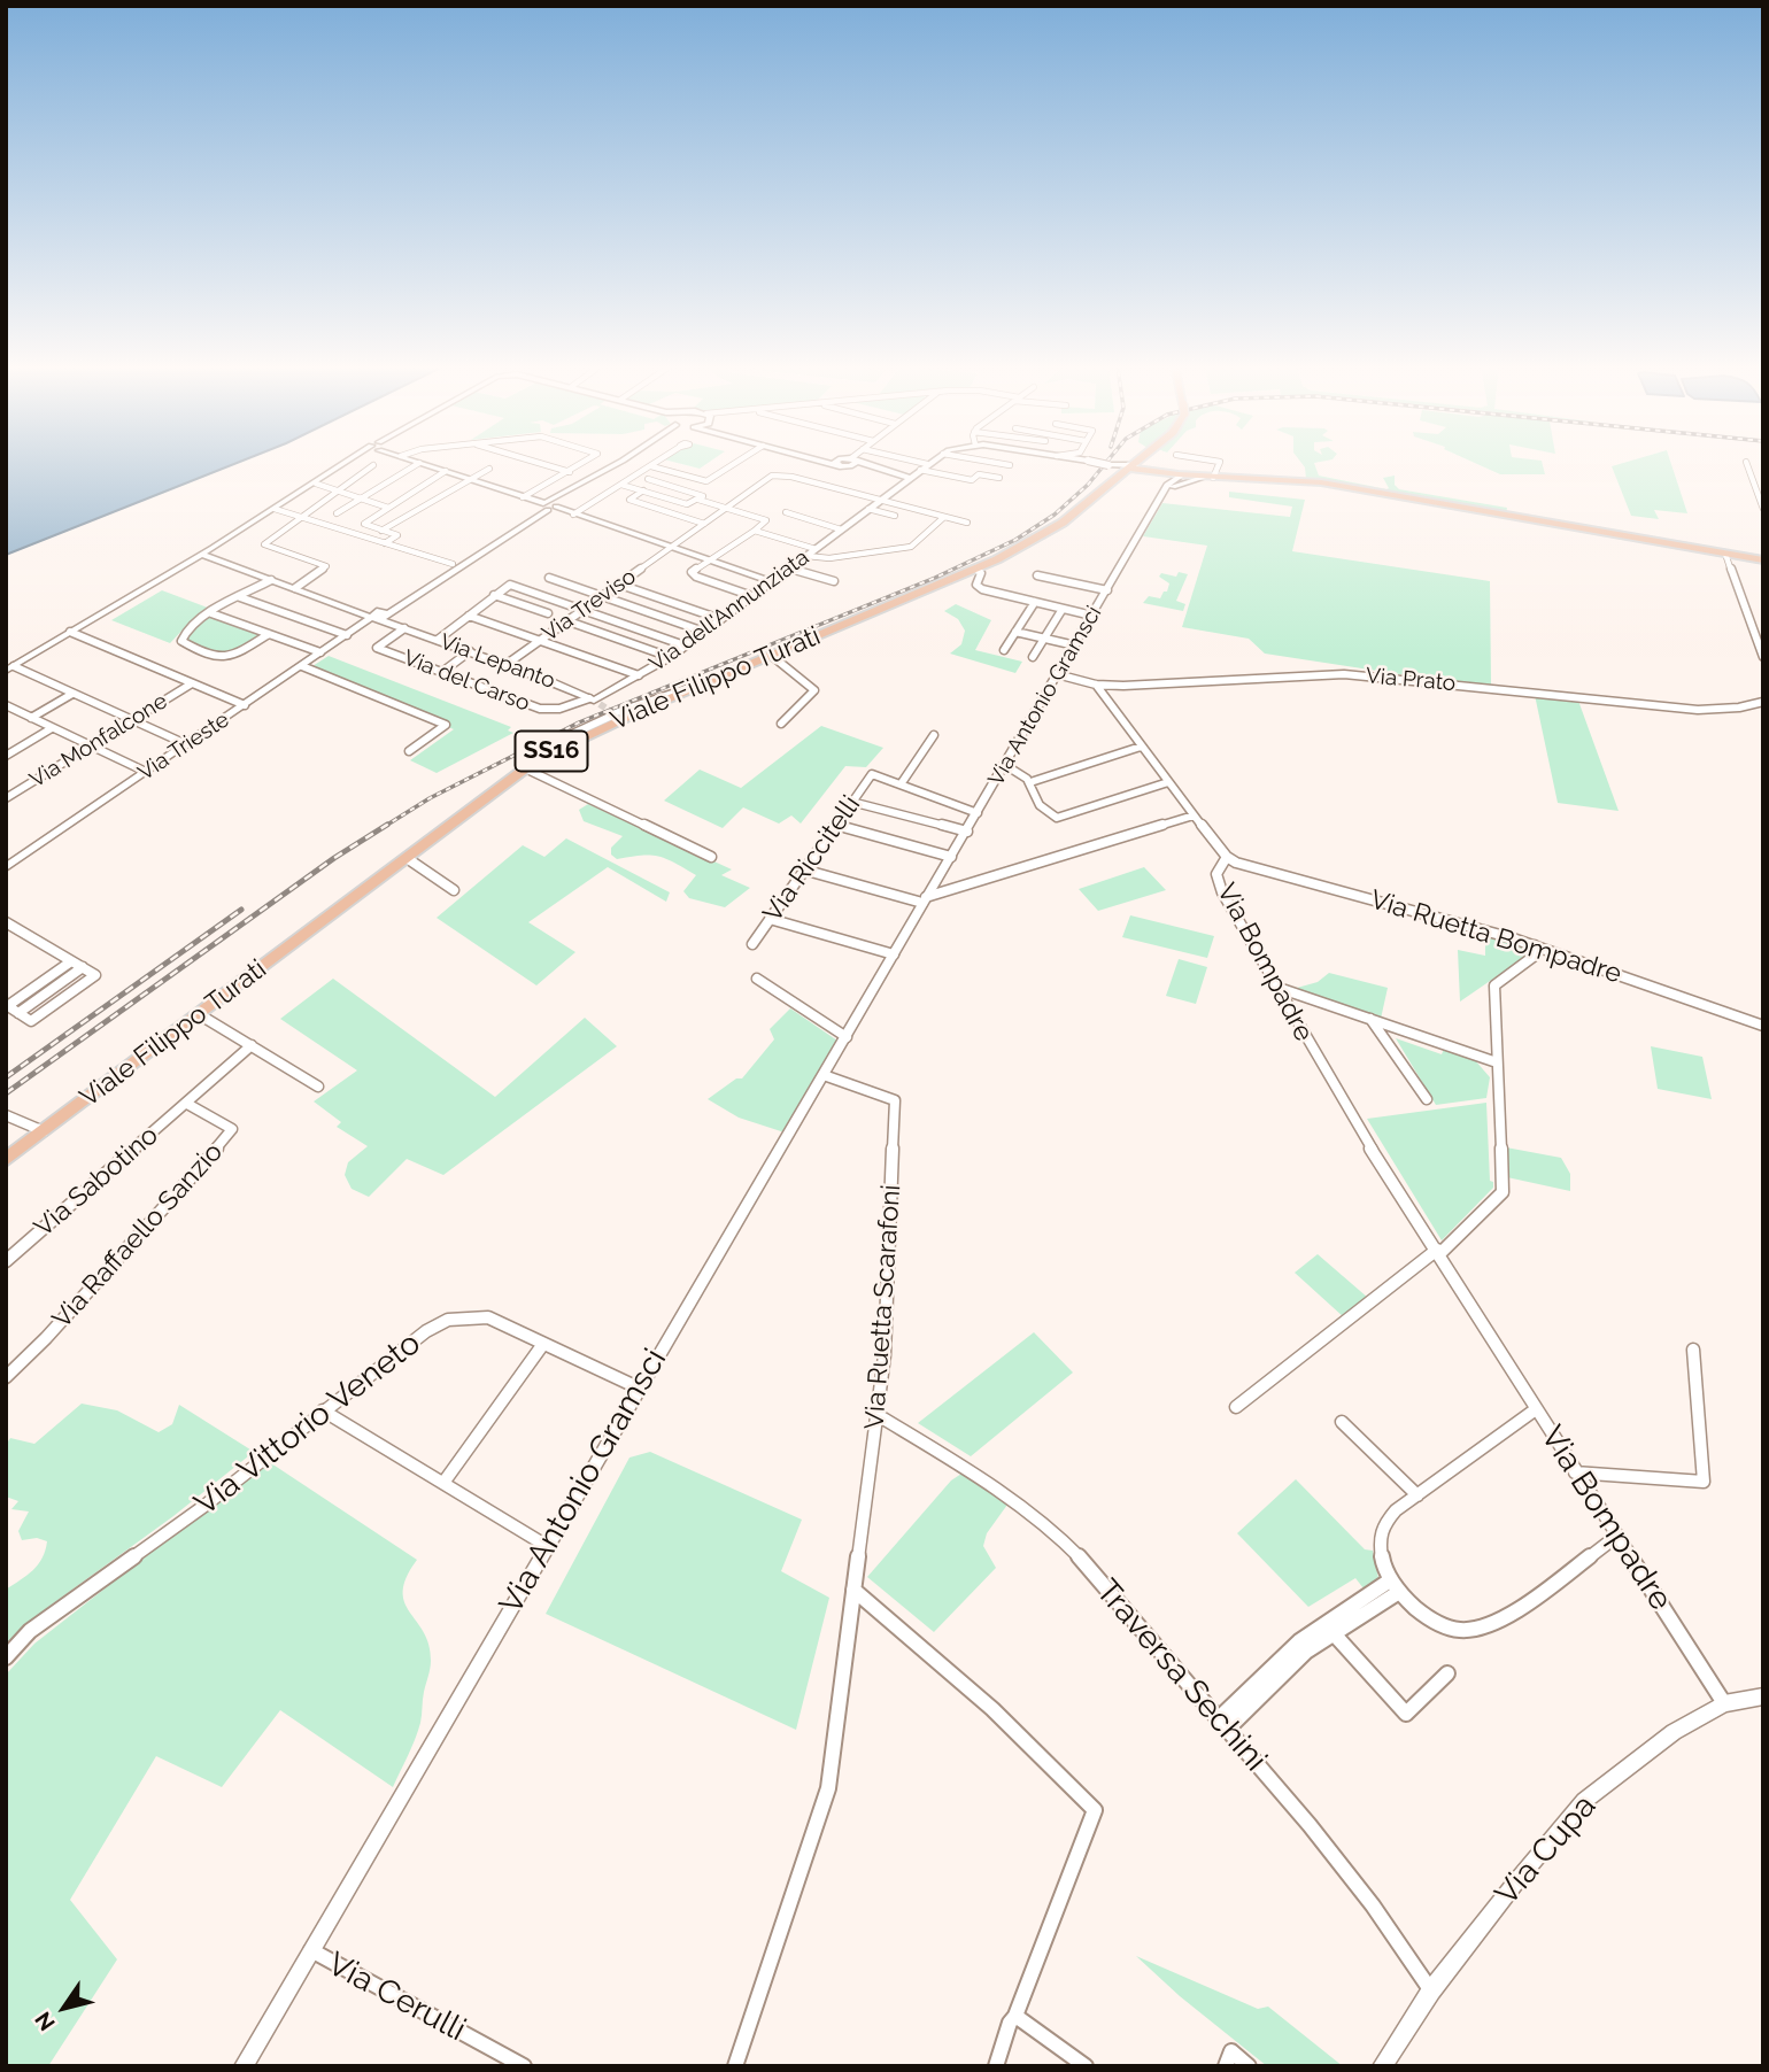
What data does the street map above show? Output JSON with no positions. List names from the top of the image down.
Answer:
{
  "streets": {
    "main road": ["Viale Filippo Turati", "SS16"],
    "street": [
      "Via Treviso",
      "Via dell'Annunziata",
      "Via Lepanto",
      "Via Prato",
      "Via del Carso",
      "Via Antonio Gramsci",
      "Via Monfalcone",
      "Via Trieste",
      "Via Riccitelli",
      "Via Ruetta Bompadre",
      "Via Bompadre",
      "Via Sabotino",
      "Via Raffaello Sanzio",
      "Via Ruetta Scarafoni",
      "Via Vittorio Veneto",
      "Traversa Sechini",
      "Via Cupa",
      "Via Cerulli"
    ]
  },
  "crossings": [
    ["Via Treviso", "Via dell'Annunziata"],
    ["Via Treviso", "Via Lepanto"],
    ["Via dell'Annunziata", "Via Lepanto"],
    ["Via dell'Annunziata", "Viale Filippo Turati"],
    ["Via dell'Annunziata", "Via del Carso"],
    ["Via Lepanto", "Via del Carso"],
    ["Via Lepanto", "Via Trieste"],
    ["Via Prato", "Via Antonio Gramsci"],
    ["Via Prato", "Via Bompadre"],
    ["Via Antonio Gramsci", "Via Ruetta Scarafoni"],
    ["Via Antonio Gramsci", "Via Vittorio Veneto"],
    ["Via Antonio Gramsci", "Via Cerulli"],
    ["Via Ruetta Bompadre", "Via Bompadre"],
    ["Via Bompadre", "Via Cupa"],
    ["Via Sabotino", "Via Raffaello Sanzio"],
    ["Via Ruetta Scarafoni", "Traversa Sechini"],
    ["Traversa Sechini", "Via Cupa"]
  ],
  "north": "bottom left"
}
